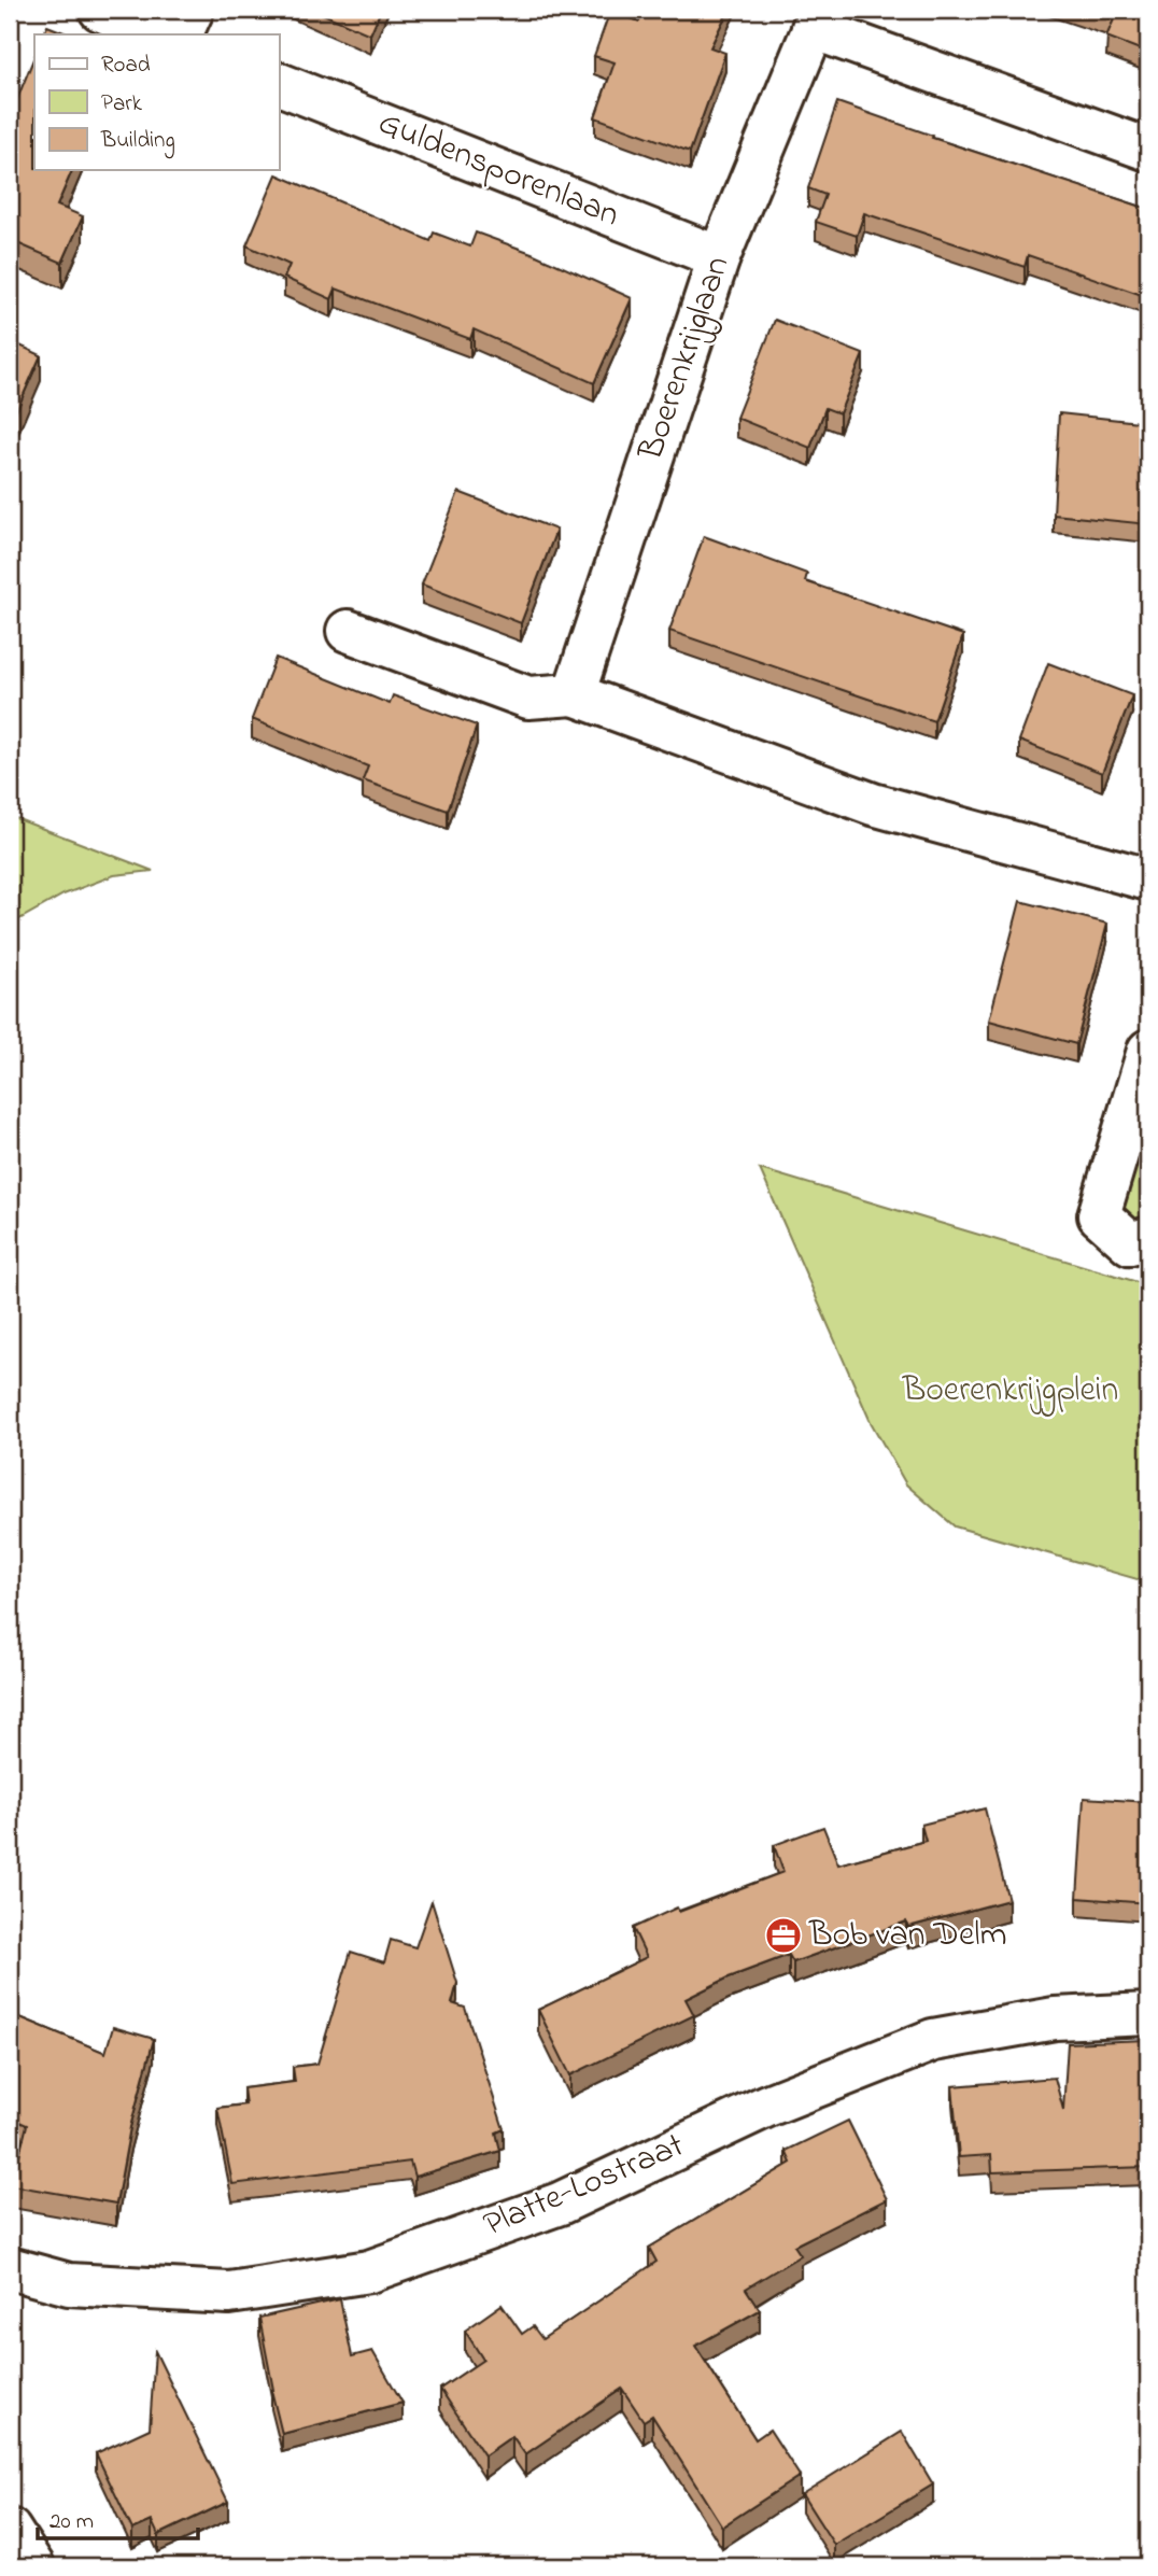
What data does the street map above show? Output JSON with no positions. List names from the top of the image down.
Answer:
{
  "streets": {
    "street": ["Guldensporenlaan", "Boerenkrijglaan", "Platte-Lostraat"]
  },
  "crossings": [
    ["Guldensporenlaan", "Boerenkrijglaan"]
  ],
  "parks": ["Boerenkrijgplein"],
  "places": {
    "office": ["Bob van Delm"]
  },
  "legend": ["Road", "Park", "Building"],
  "scale_bar": "20 m"
}
